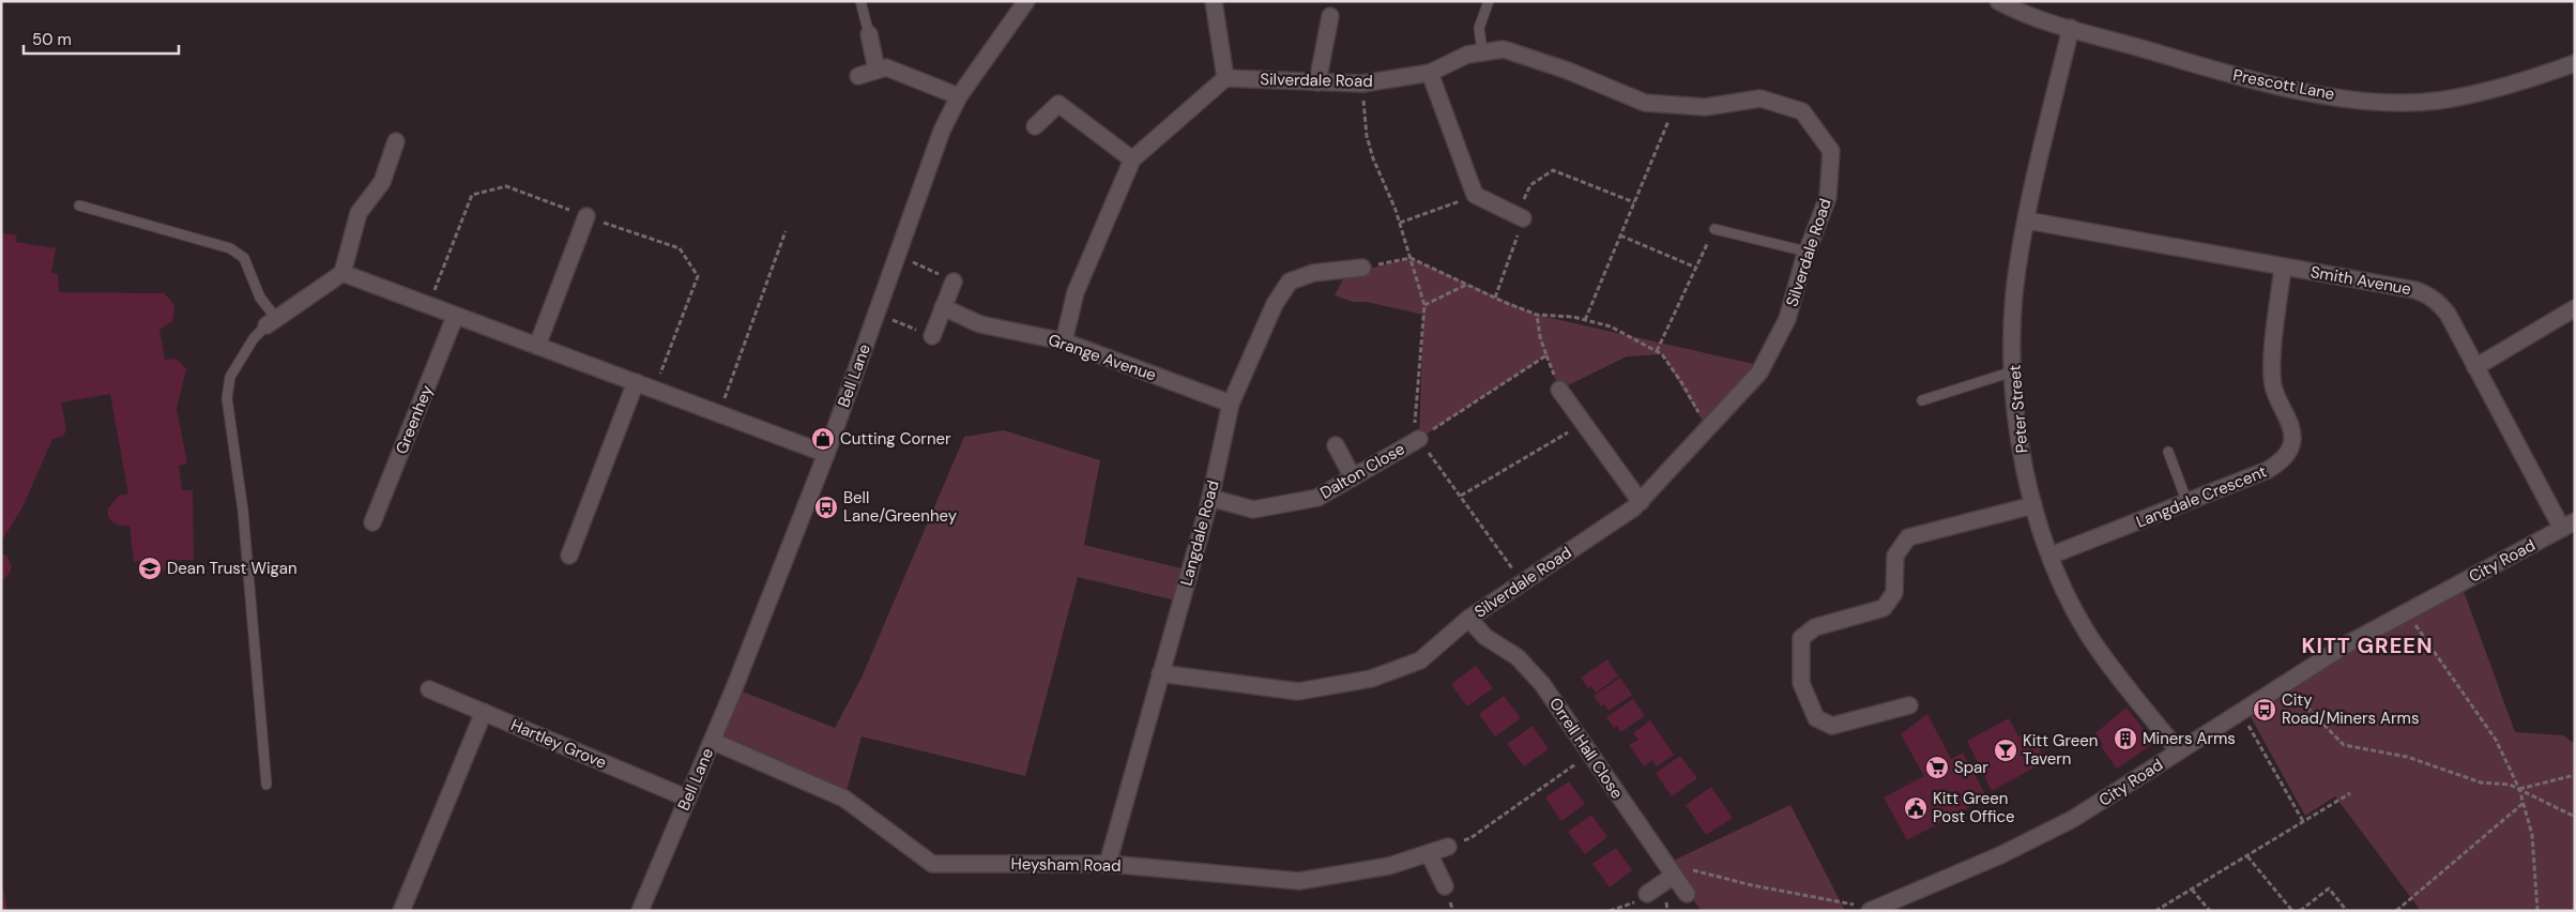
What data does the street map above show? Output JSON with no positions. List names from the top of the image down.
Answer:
{
  "streets": {
    "street": [
      "Silverdale Road",
      "Prescott Lane",
      "Smith Avenue",
      "Grange Avenue",
      "Bell Lane",
      "Peter Street",
      "Greenhey",
      "Dalton Close",
      "Langdale Crescent",
      "Langdale Road",
      "City Road",
      "Hartley Grove",
      "Orrell Hall Close",
      "Heysham Road"
    ]
  },
  "crossings": [
    ["Silverdale Road", "Langdale Road"],
    ["Silverdale Road", "Orrell Hall Close"],
    ["Prescott Lane", "Peter Street"],
    ["Smith Avenue", "Peter Street"],
    ["Smith Avenue", "Langdale Crescent"],
    ["Smith Avenue", "City Road"],
    ["Grange Avenue", "Langdale Road"],
    ["Bell Lane", "Hartley Grove"],
    ["Bell Lane", "Heysham Road"],
    ["Peter Street", "Langdale Crescent"],
    ["Peter Street", "City Road"],
    ["Dalton Close", "Langdale Road"],
    ["Langdale Road", "Heysham Road"]
  ],
  "districts": ["KITT GREEN"],
  "places": {
    "shop": ["Cutting Corner"],
    "bus stop": ["Bell Lane/Greenhey", "City Road/Miners Arms"],
    "school or university": ["Dean Trust Wigan"],
    "building": ["Miners Arms"],
    "bar": ["Kitt Green Tavern"],
    "supermarket": ["Spar"],
    "public building": ["Kitt Green Post Office"]
  },
  "scale_bar": "50 m"
}
